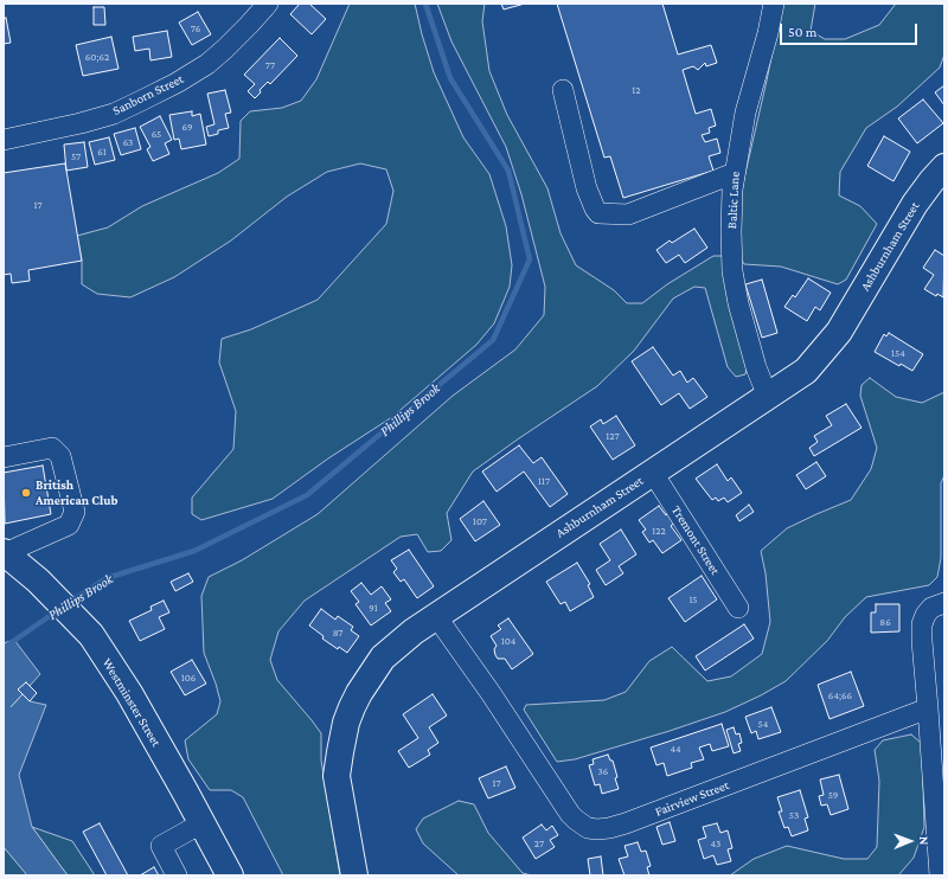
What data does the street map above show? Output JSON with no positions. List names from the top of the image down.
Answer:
{
  "streets": {
    "main road": ["Ashburnham Street", "Westminster Street"],
    "street": [
      "Sanborn Street",
      "Baltic Lane",
      "Tremont Street",
      "Fairview Street"
    ]
  },
  "crossings": [
    ["Baltic Lane", "Ashburnham Street"],
    ["Ashburnham Street", "Tremont Street"],
    ["Ashburnham Street", "Fairview Street"]
  ],
  "water": ["Phillips Brook"],
  "places": ["British American Club"],
  "house_numbers": [
    "76",
    "60;62",
    "77",
    "12",
    "69",
    "65",
    "63",
    "61",
    "57",
    "17",
    "154",
    "127",
    "117",
    "107",
    "122",
    "15",
    "91",
    "86",
    "87",
    "104",
    "106",
    "64;66",
    "54",
    "44",
    "36",
    "17",
    "59",
    "53",
    "27",
    "43"
  ],
  "scale_bar": "50 m",
  "north": "right"
}
